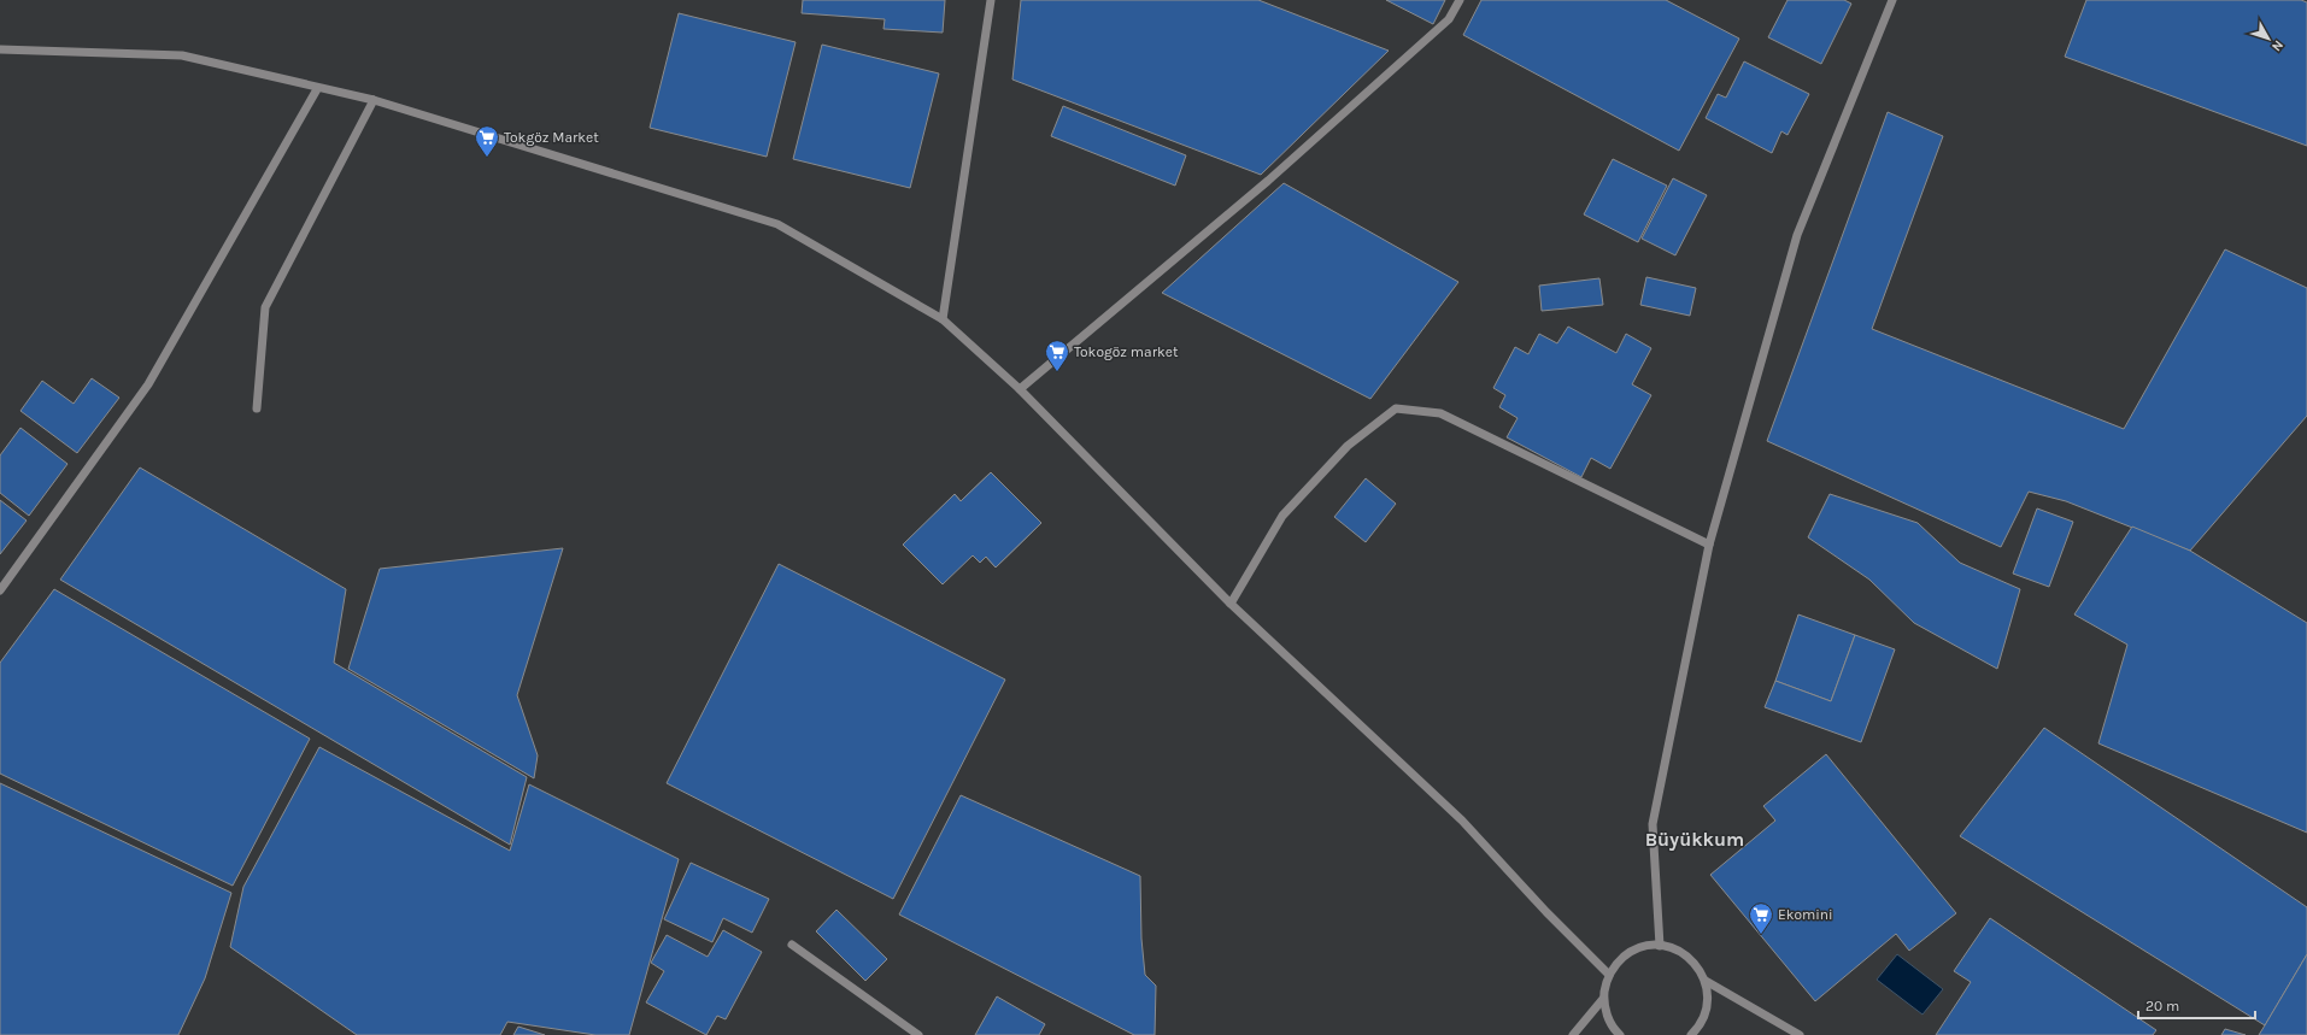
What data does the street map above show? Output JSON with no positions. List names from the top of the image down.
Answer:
{
  "districts": ["Büyükkum"],
  "places": {
    "supermarket": ["Tokgöz Market", "Tokogöz market", "Ekomini"]
  },
  "scale_bar": "20 m",
  "north": "bottom right"
}
